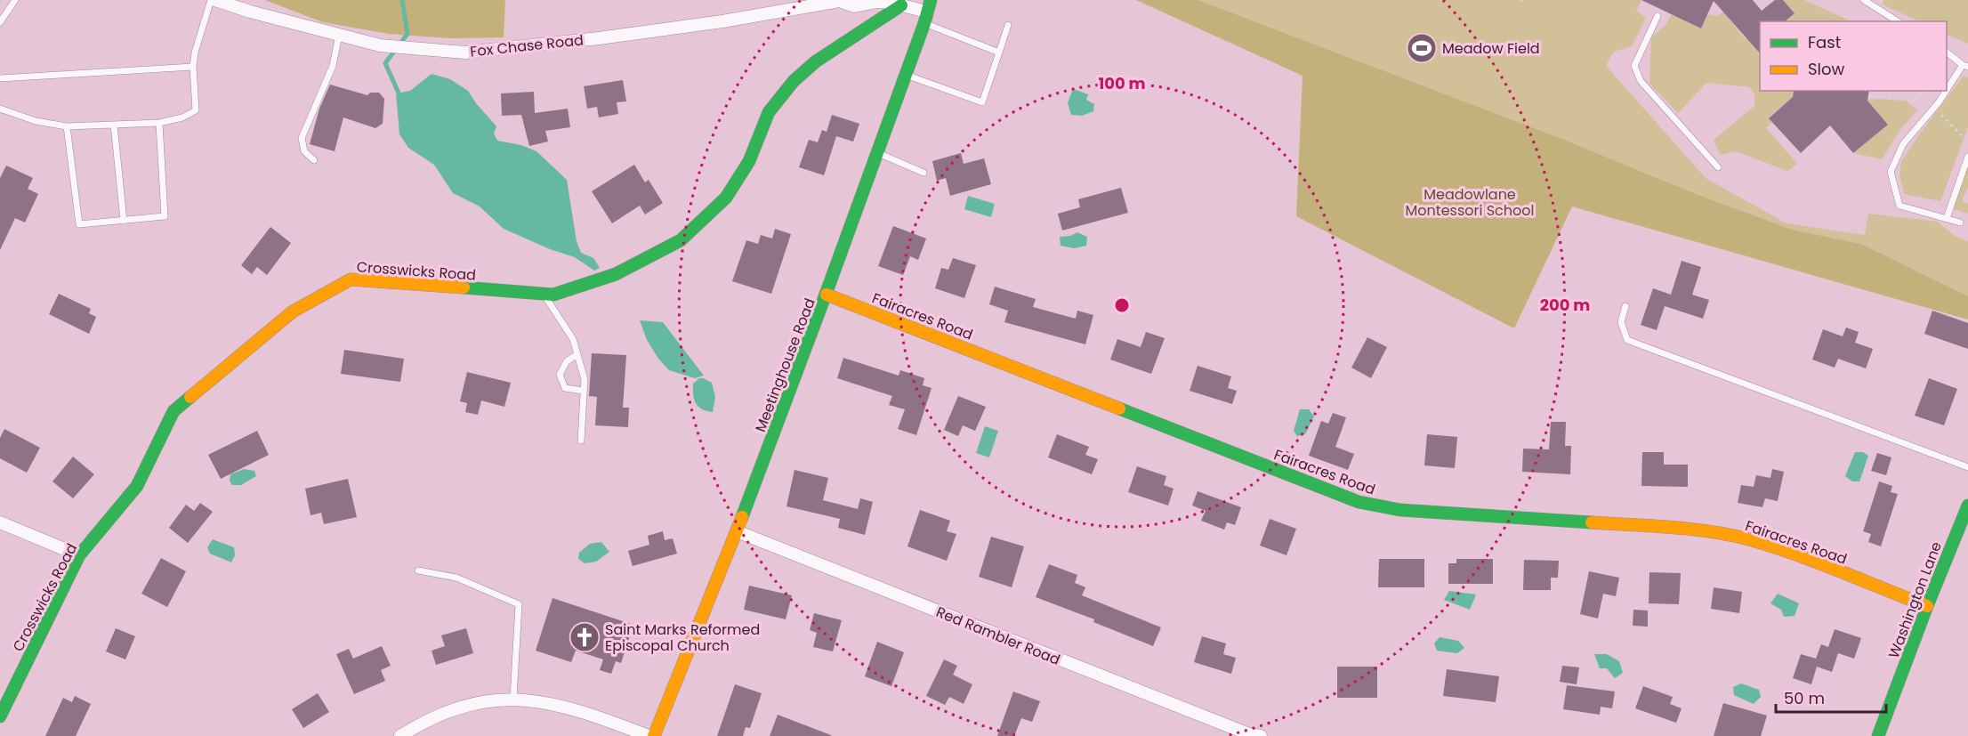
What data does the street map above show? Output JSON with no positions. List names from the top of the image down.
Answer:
{
  "streets": {
    "street": [
      "Fox Chase Road",
      "Crosswicks Road",
      "Fairacres Road",
      "Meetinghouse Road",
      "Washington Lane",
      "Red Rambler Road"
    ]
  },
  "crossings": [
    ["Fox Chase Road", "Crosswicks Road"],
    ["Fox Chase Road", "Meetinghouse Road"],
    ["Fairacres Road", "Meetinghouse Road"],
    ["Fairacres Road", "Washington Lane"],
    ["Meetinghouse Road", "Red Rambler Road"]
  ],
  "parks": ["Meadowlane Montessori School"],
  "places": {
    "sports": ["Meadow Field"],
    "church": ["Saint Marks Reformed Episcopal Church"]
  },
  "legend": ["Fast", "Slow"],
  "scale_bar": "50 m",
  "rings": ["100 m", "200 m"]
}
